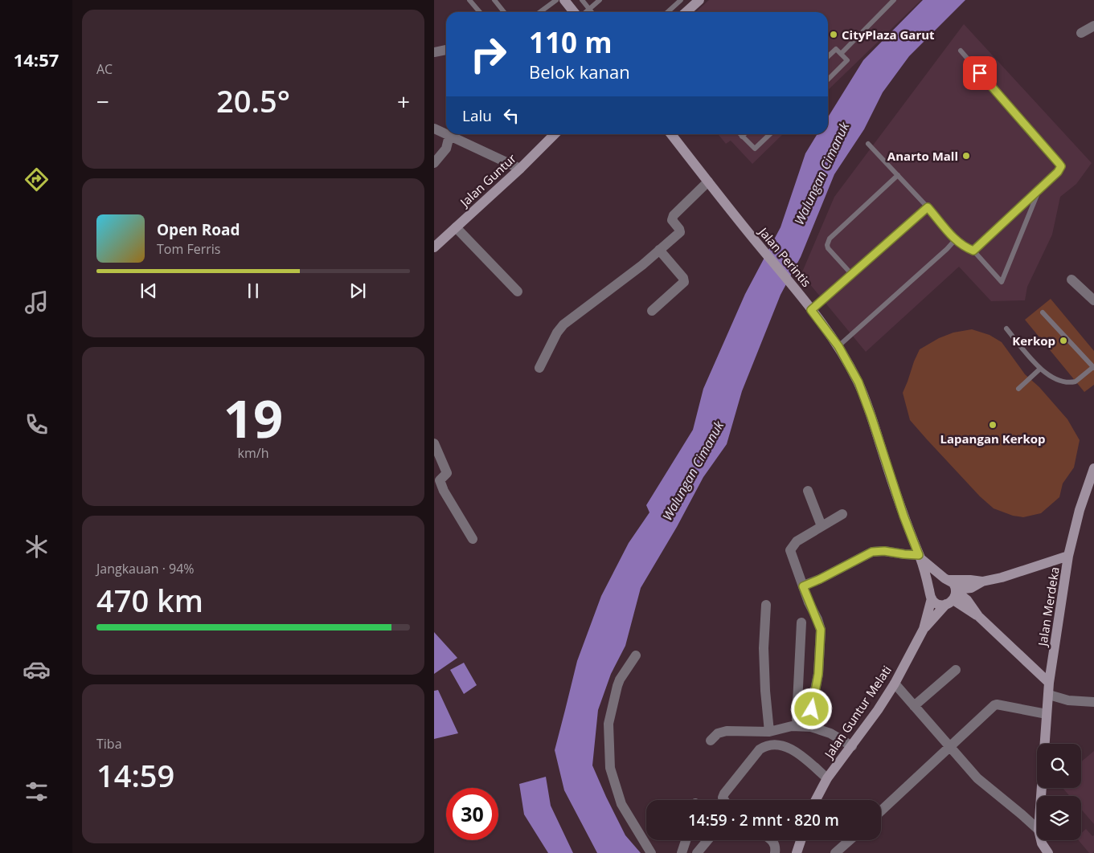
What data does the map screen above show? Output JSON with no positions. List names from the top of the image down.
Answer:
{
  "streets": {
    "street": [
      "Jalan Guntur",
      "Jalan Perintis",
      "Jalan Merdeka",
      "Jalan Guntur Melati"
    ]
  },
  "crossings": [
    ["Jalan Perintis", "Jalan Guntur Melati"]
  ],
  "water": ["Walungan Cimanuk"],
  "places": [
    "CityPlaza Garut",
    "Anarto Mall",
    "Kerkop",
    "Lapangan Kerkop"
  ],
  "page": {
    "tabs": "14:57",
    "tile": [
      "AC",
      ["19", "km/h"],
      ["Jangkauan · 94%", "470 km"],
      ["Tiba", "14:59"]
    ],
    "turn": ["110 m", "Belok kanan"],
    "heat": ["−", "20.5°", "+"],
    "then": "Lalu",
    "song": ["Open Road", "Tom Ferris"],
    "limit": "30",
    "trip": "14:59 · 2 mnt · 820 m"
  }
}
